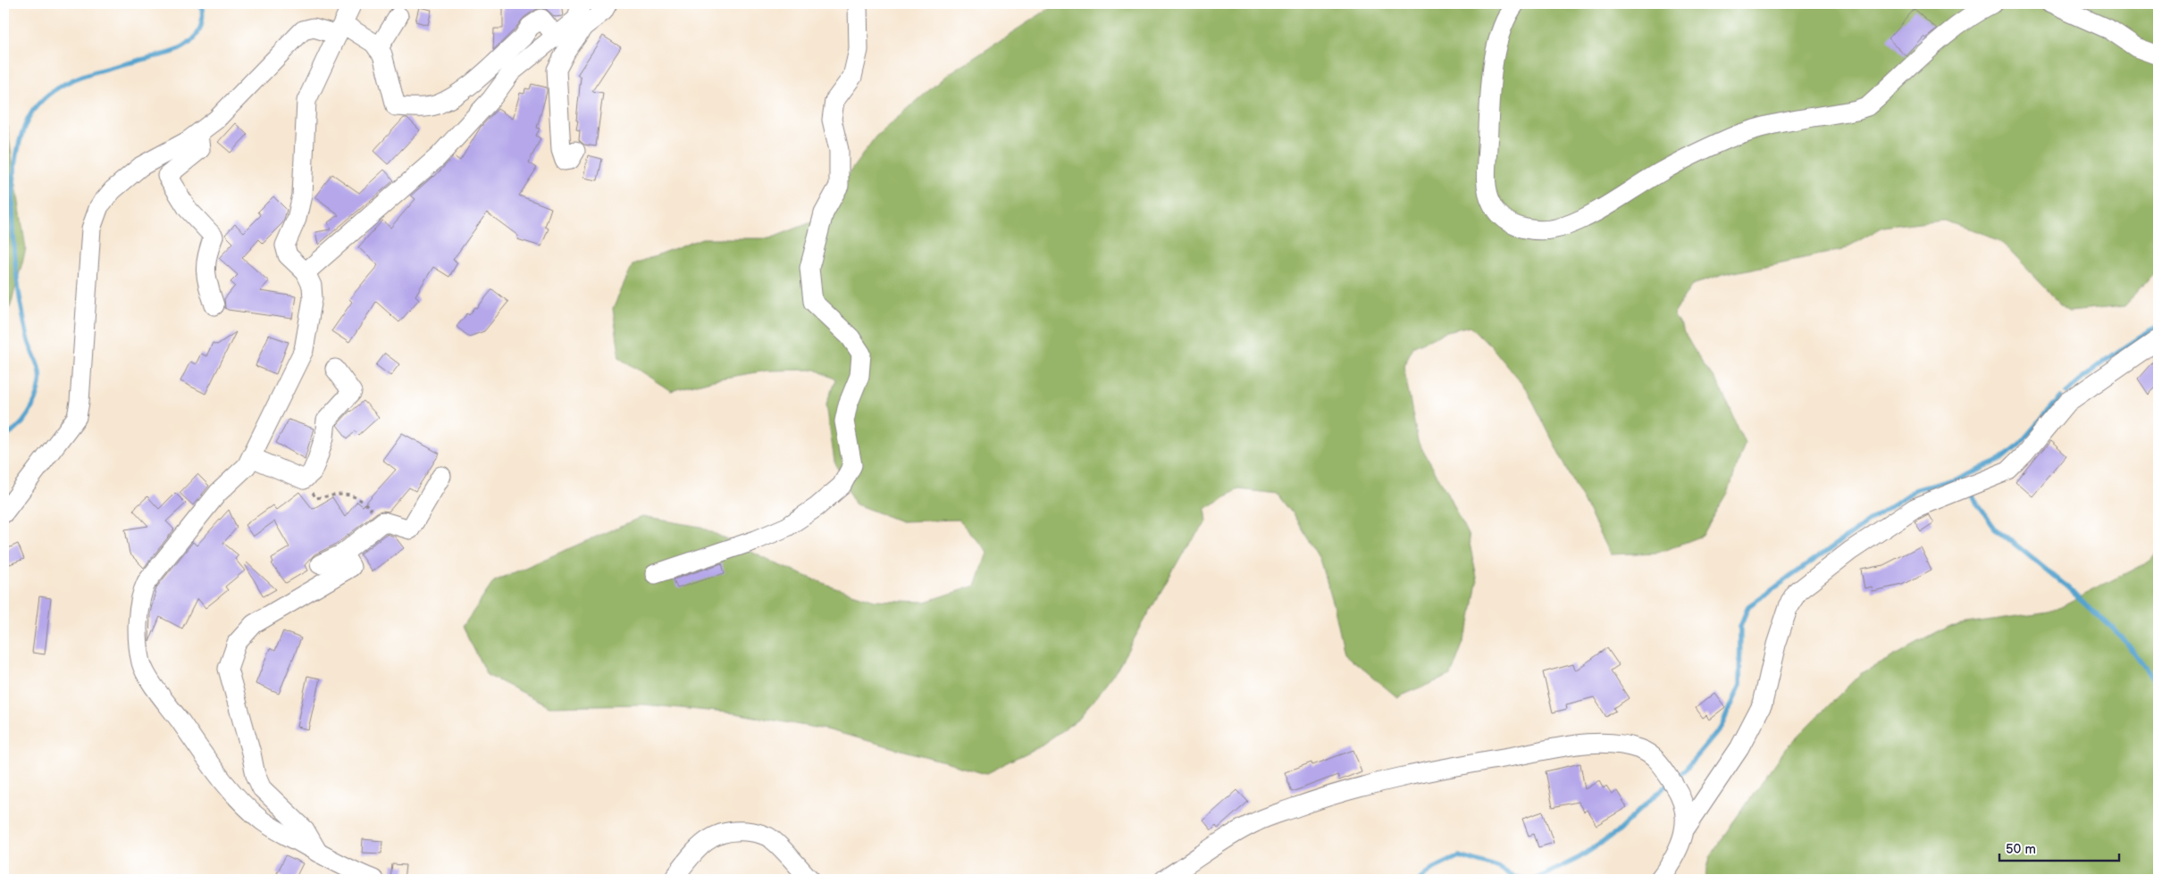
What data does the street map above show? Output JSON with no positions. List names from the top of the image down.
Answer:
{
  "scale_bar": "50 m"
}
